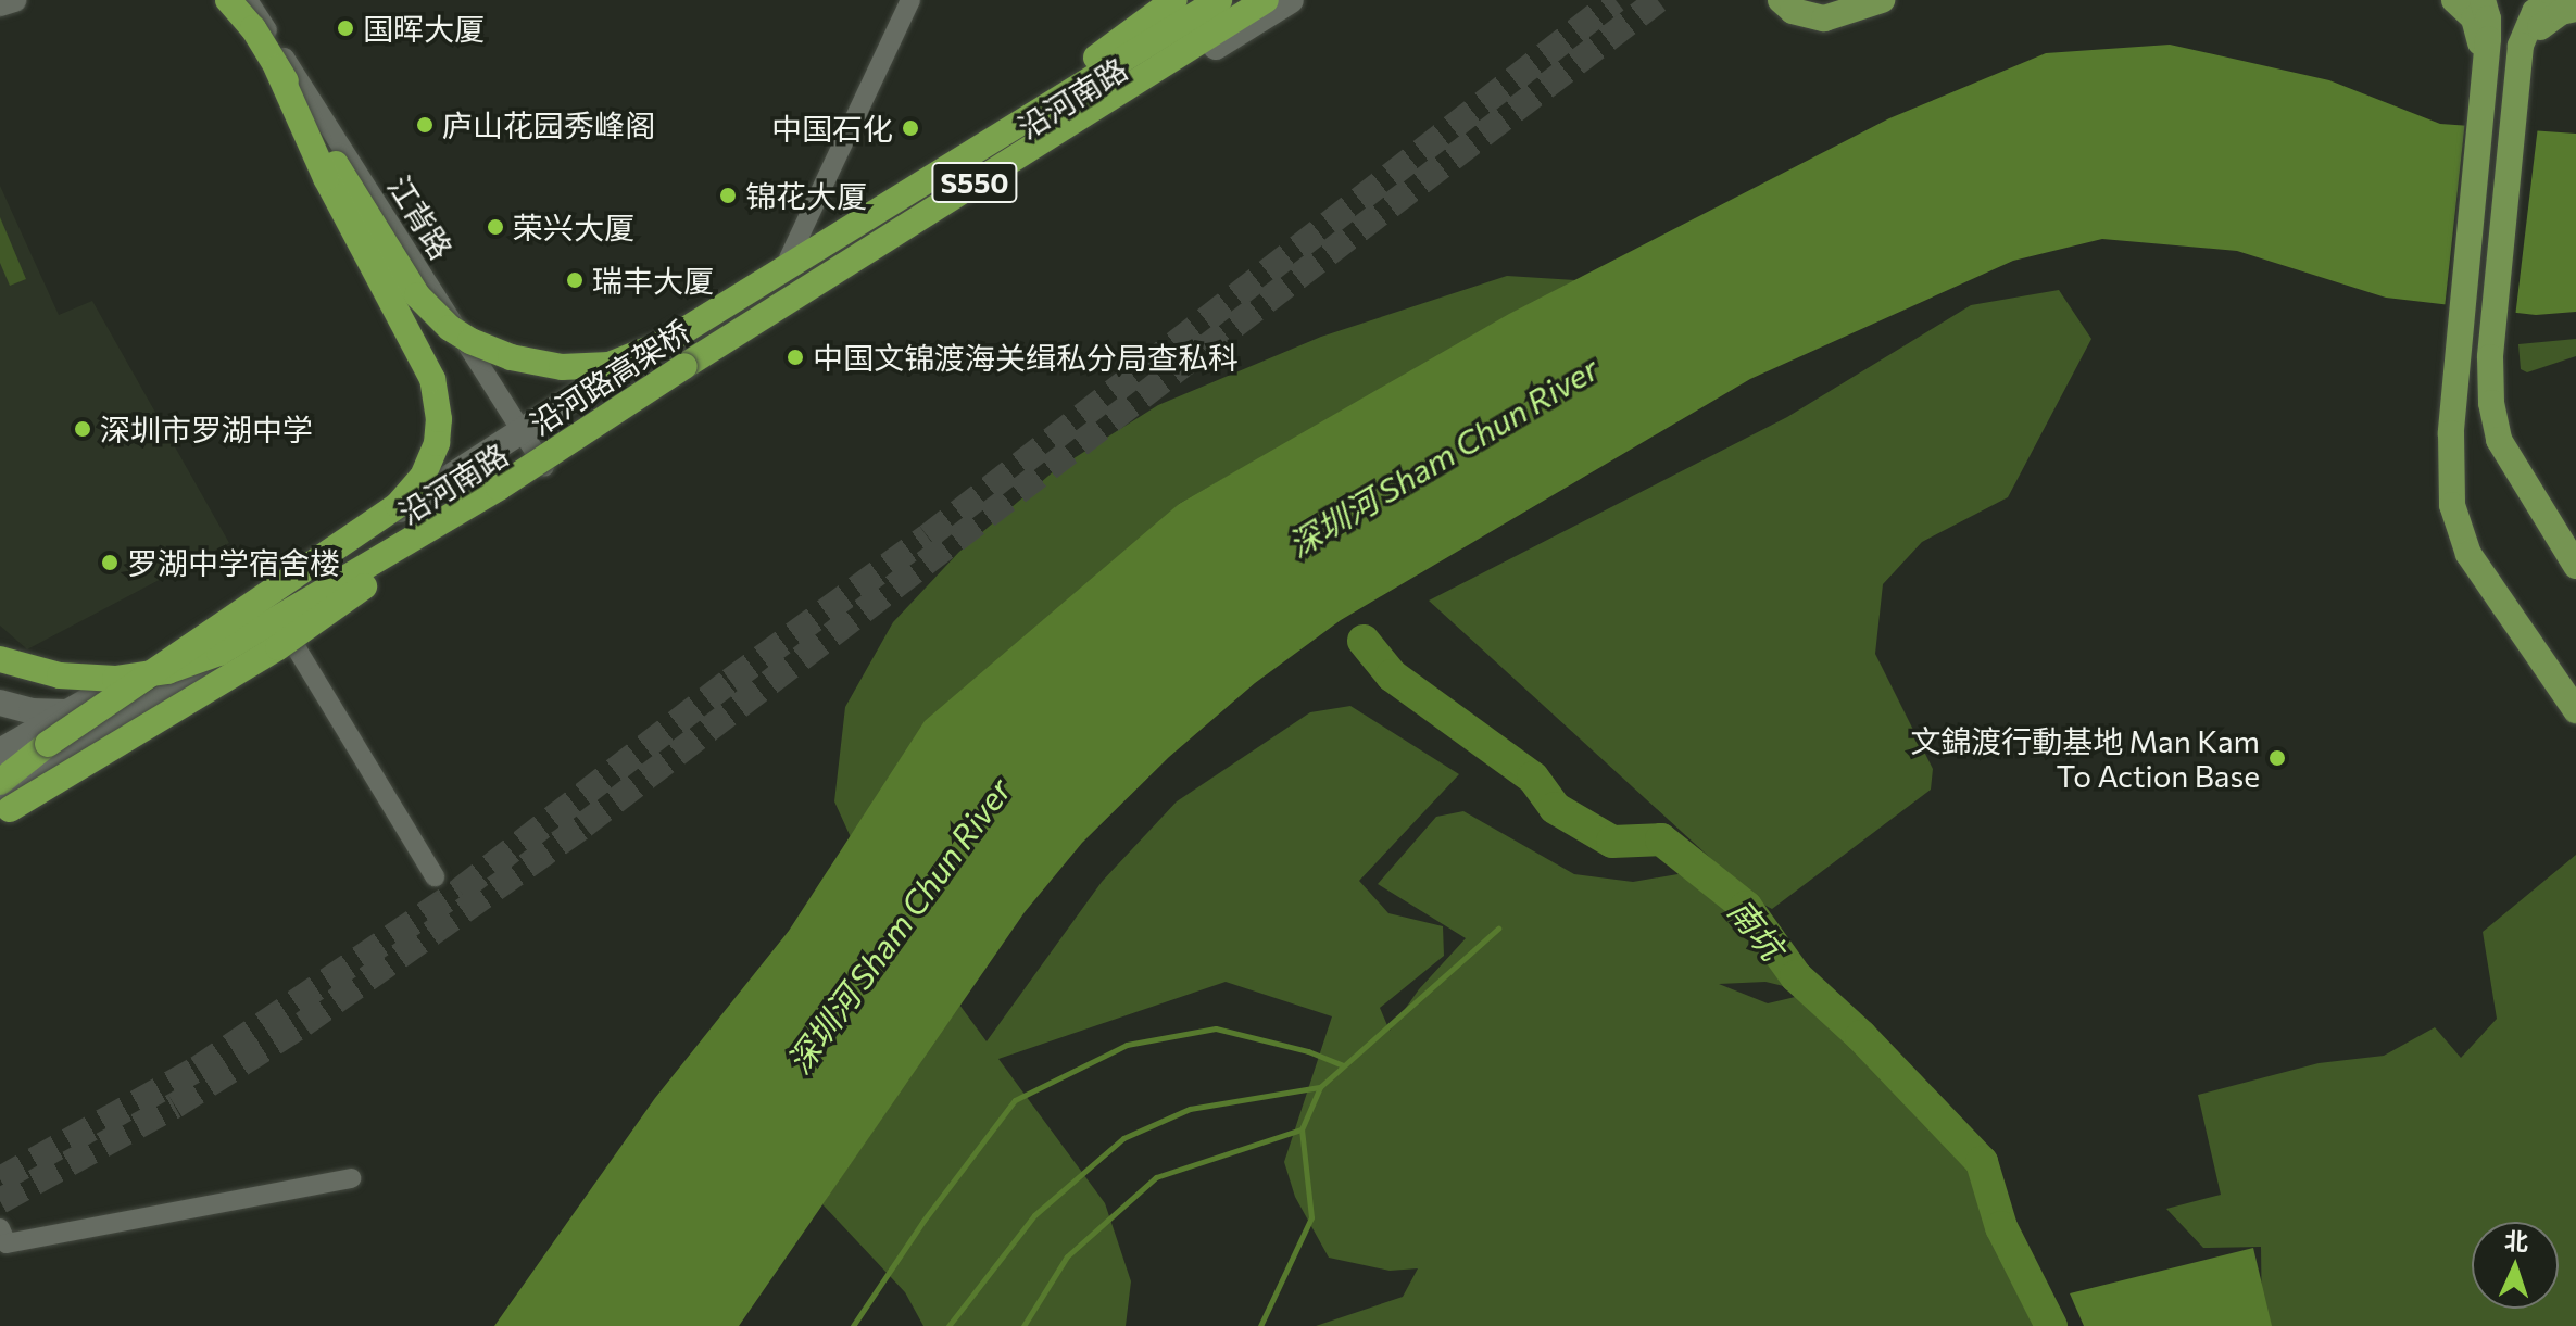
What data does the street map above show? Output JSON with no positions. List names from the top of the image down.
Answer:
{
  "streets": {
    "highway": ["S550", "沿河路高架桥"],
    "main road": ["沿河南路"],
    "street": ["江背路"]
  },
  "crossings": [
    ["沿河南路", "江背路"]
  ],
  "water": ["深圳河 Sham Chun River", "南坑"],
  "places": [
    "国晖大厦",
    "庐山花园秀峰阁",
    "中国石化",
    "锦花大厦",
    "荣兴大厦",
    "瑞丰大厦",
    "中国文锦渡海关缉私分局查私科",
    "深圳市罗湖中学",
    "罗湖中学宿舍楼",
    "文錦渡行動基地 Man Kam To Action Base"
  ],
  "north": "top"
}
